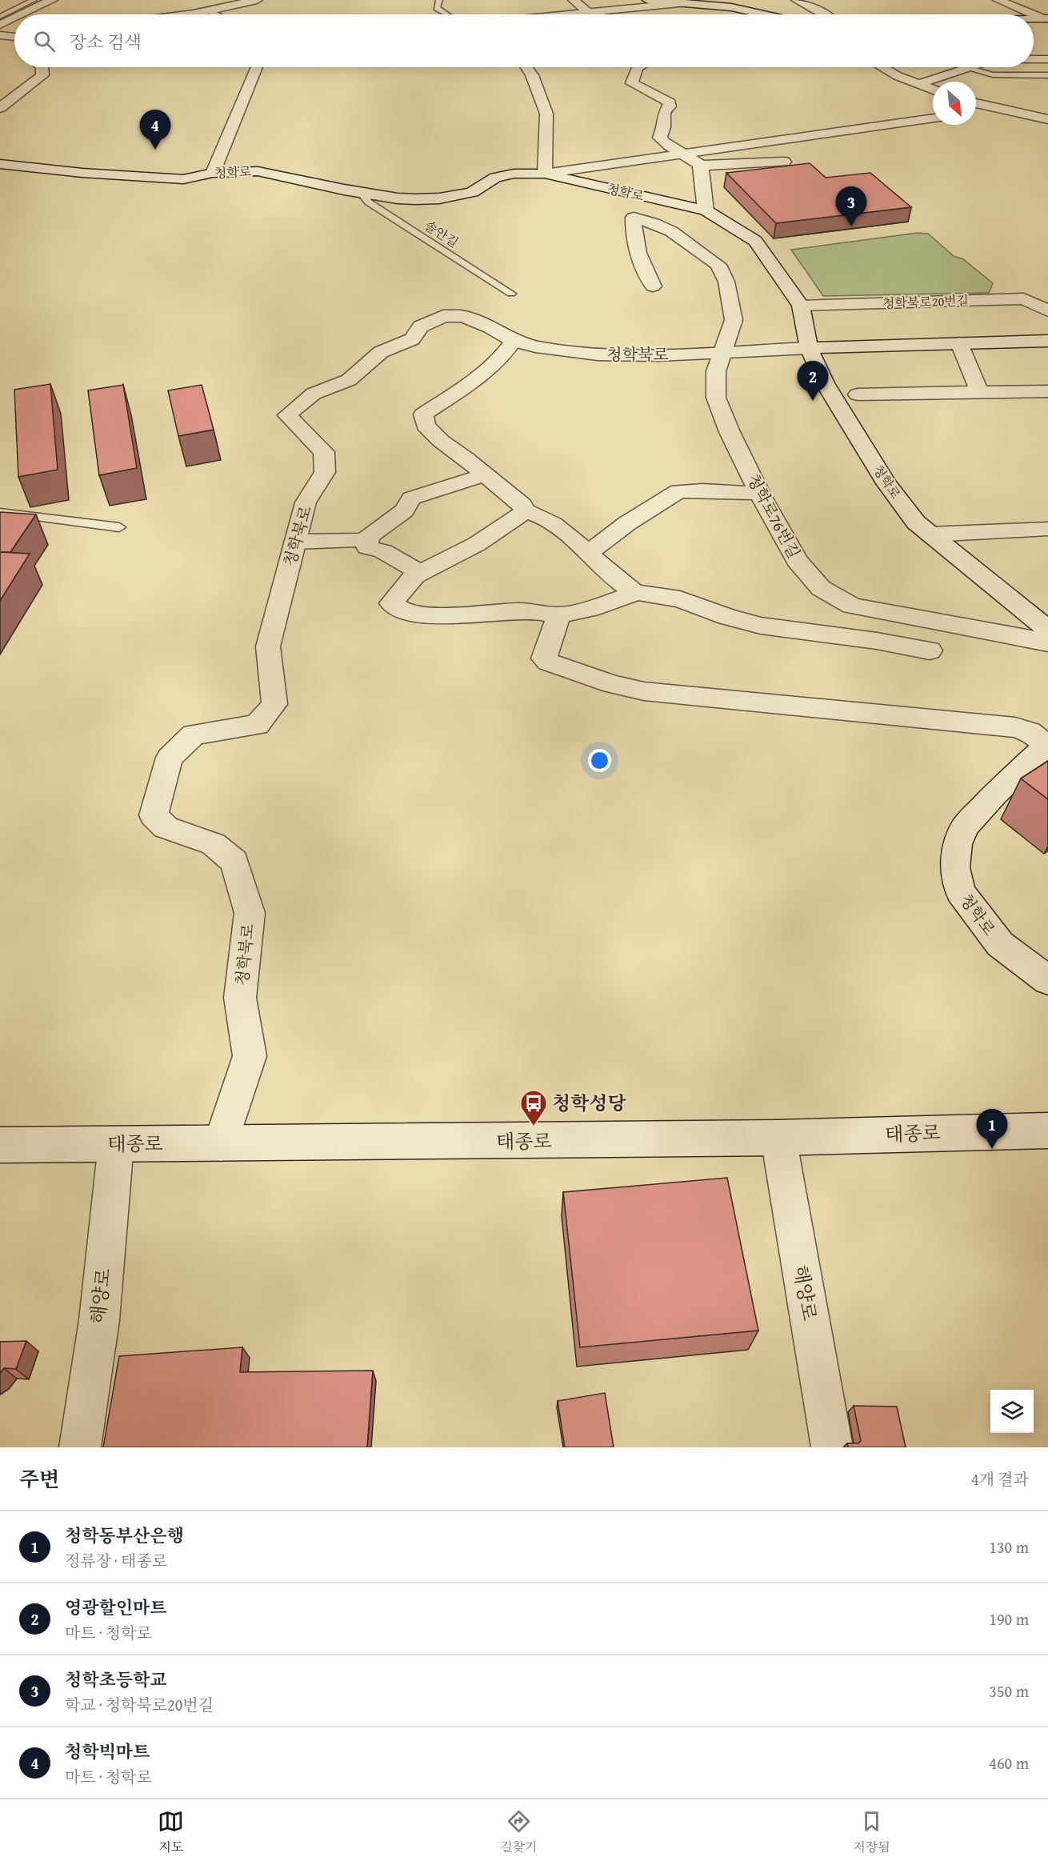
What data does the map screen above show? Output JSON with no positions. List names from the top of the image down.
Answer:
{
  "streets": {
    "street": [
      "청학로",
      "청학북로20번길",
      "청학북로",
      "청학로76번길",
      "태종로",
      "해양로"
    ],
    "lane": ["솔안길"]
  },
  "crossings": [
    ["청학로", "솔안길"],
    ["청학로", "청학북로20번길"],
    ["청학로", "청학북로"],
    ["청학북로", "청학로76번길"],
    ["청학북로", "태종로"],
    ["태종로", "해양로"]
  ],
  "places": {
    "bus stop": ["청학성당"]
  },
  "north": "bottom right",
  "page": {
    "search": "장소 검색",
    "pins": [
      "4",
      "3",
      "2",
      "1"
    ],
    "heading": ["주변", "4개 결과"],
    "list": [
      {
        "mark": "1",
        "name": "청학동부산은행",
        "note": "정류장 · 태종로",
        "value": "130 m"
      },
      {
        "mark": "2",
        "name": "영광할인마트",
        "note": "마트 · 청학로",
        "value": "190 m"
      },
      {
        "mark": "3",
        "name": "청학초등학교",
        "note": "학교 · 청학북로20번길",
        "value": "350 m"
      },
      {
        "mark": "4",
        "name": "청학빅마트",
        "note": "마트 · 청학로",
        "value": "460 m"
      }
    ],
    "nav": ["지도", "길찾기", "저장됨"]
  }
}
